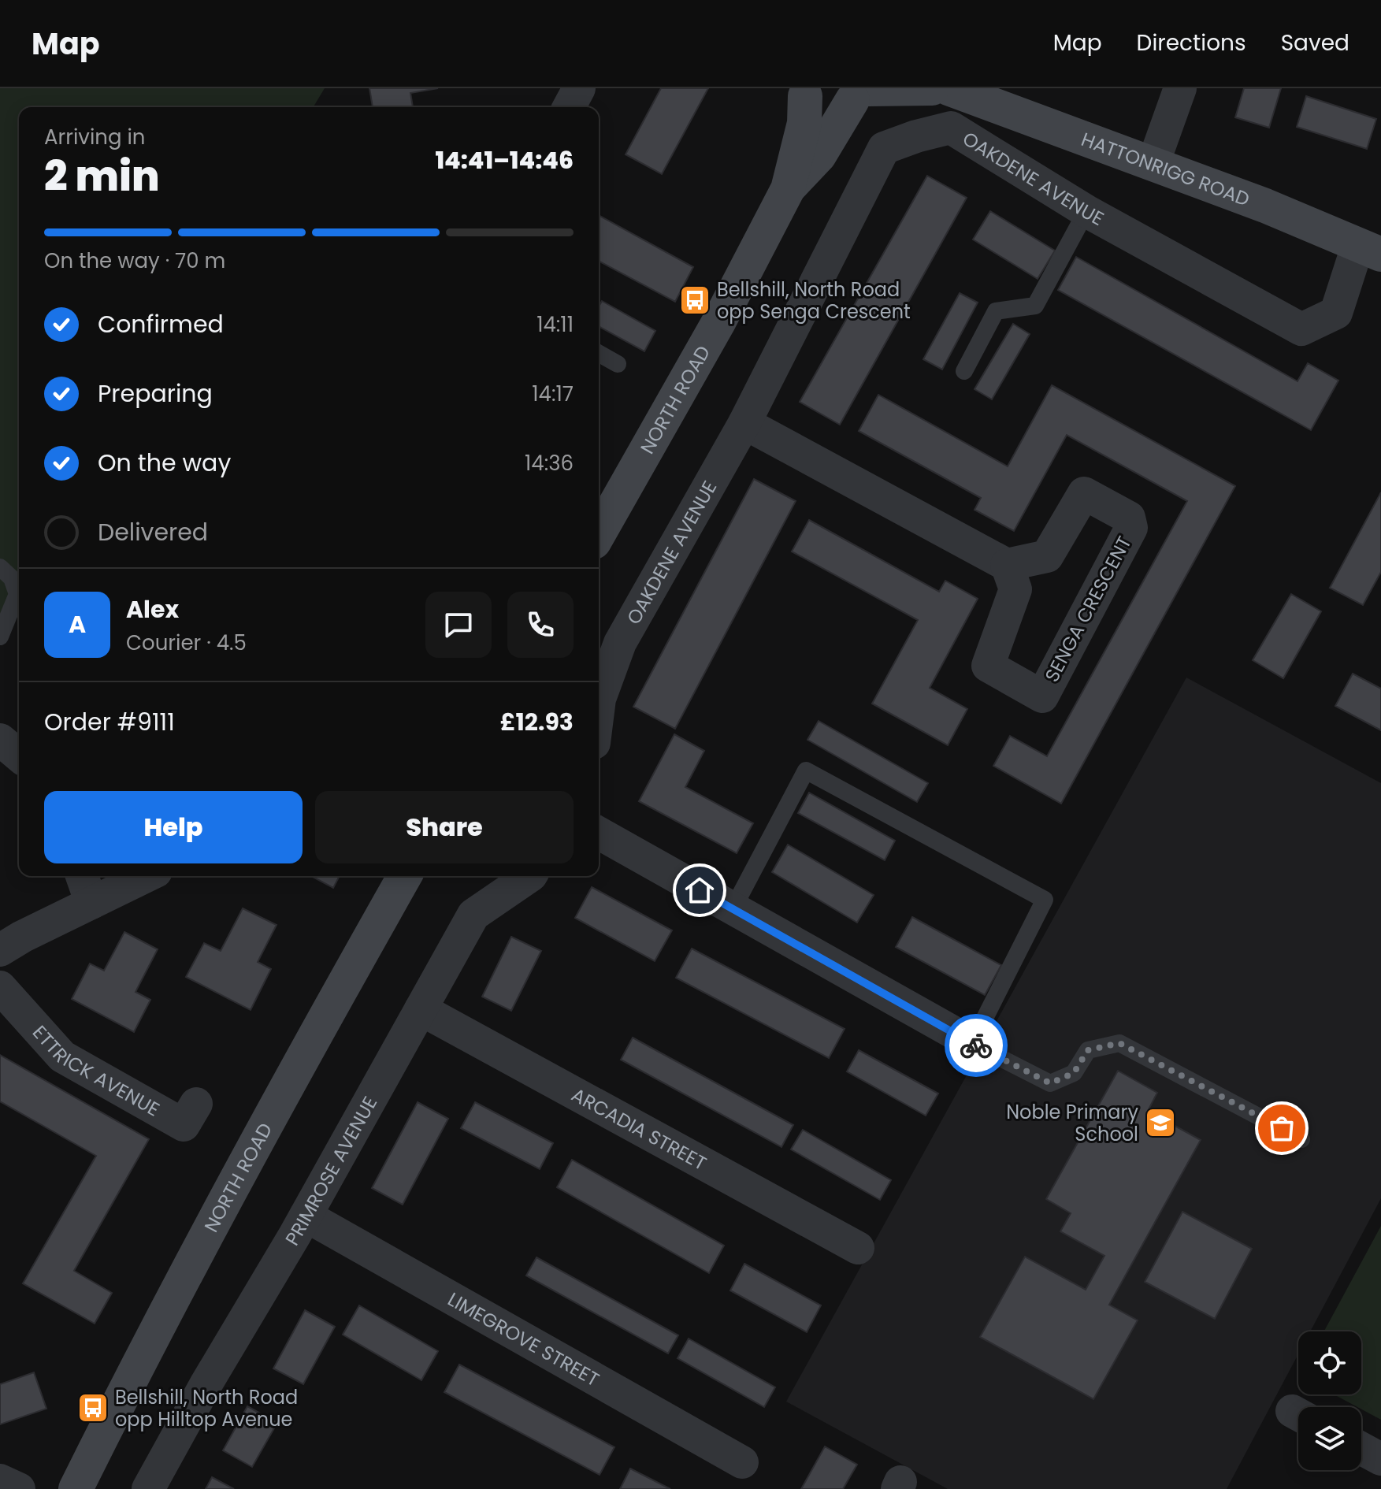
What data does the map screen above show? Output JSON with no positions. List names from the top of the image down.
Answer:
{
  "streets": {
    "main road": ["HATTONRIGG ROAD", "NORTH ROAD"],
    "street": [
      "OAKDENE AVENUE",
      "SENGA CRESCENT",
      "ETTRICK AVENUE",
      "ARCADIA STREET",
      "PRIMROSE AVENUE",
      "LIMEGROVE STREET"
    ]
  },
  "crossings": [
    ["HATTONRIGG ROAD", "OAKDENE AVENUE"],
    ["ARCADIA STREET", "PRIMROSE AVENUE"],
    ["PRIMROSE AVENUE", "LIMEGROVE STREET"]
  ],
  "places": {
    "bus stop": ["Bellshill, North Road opp Senga Crescent", "Bellshill, North Road opp Hilltop Avenue"],
    "school or university": ["Noble Primary School"]
  },
  "page": {
    "header": "Map",
    "nav": ["Map", "Directions", "Saved"],
    "heading": ["2 min", "Arriving in", "14:41–14:46"],
    "panel": [
      "Alex",
      "Courier · 4.5",
      "Order #9111",
      "£12.93"
    ],
    "bar": "On the way · 70 m",
    "list": [
      ["Confirmed", "14:11"],
      ["Preparing", "14:17"],
      ["On the way", "14:36"],
      "Delivered"
    ],
    "round": "A",
    "buttons": ["Help", "Share"]
  }
}
